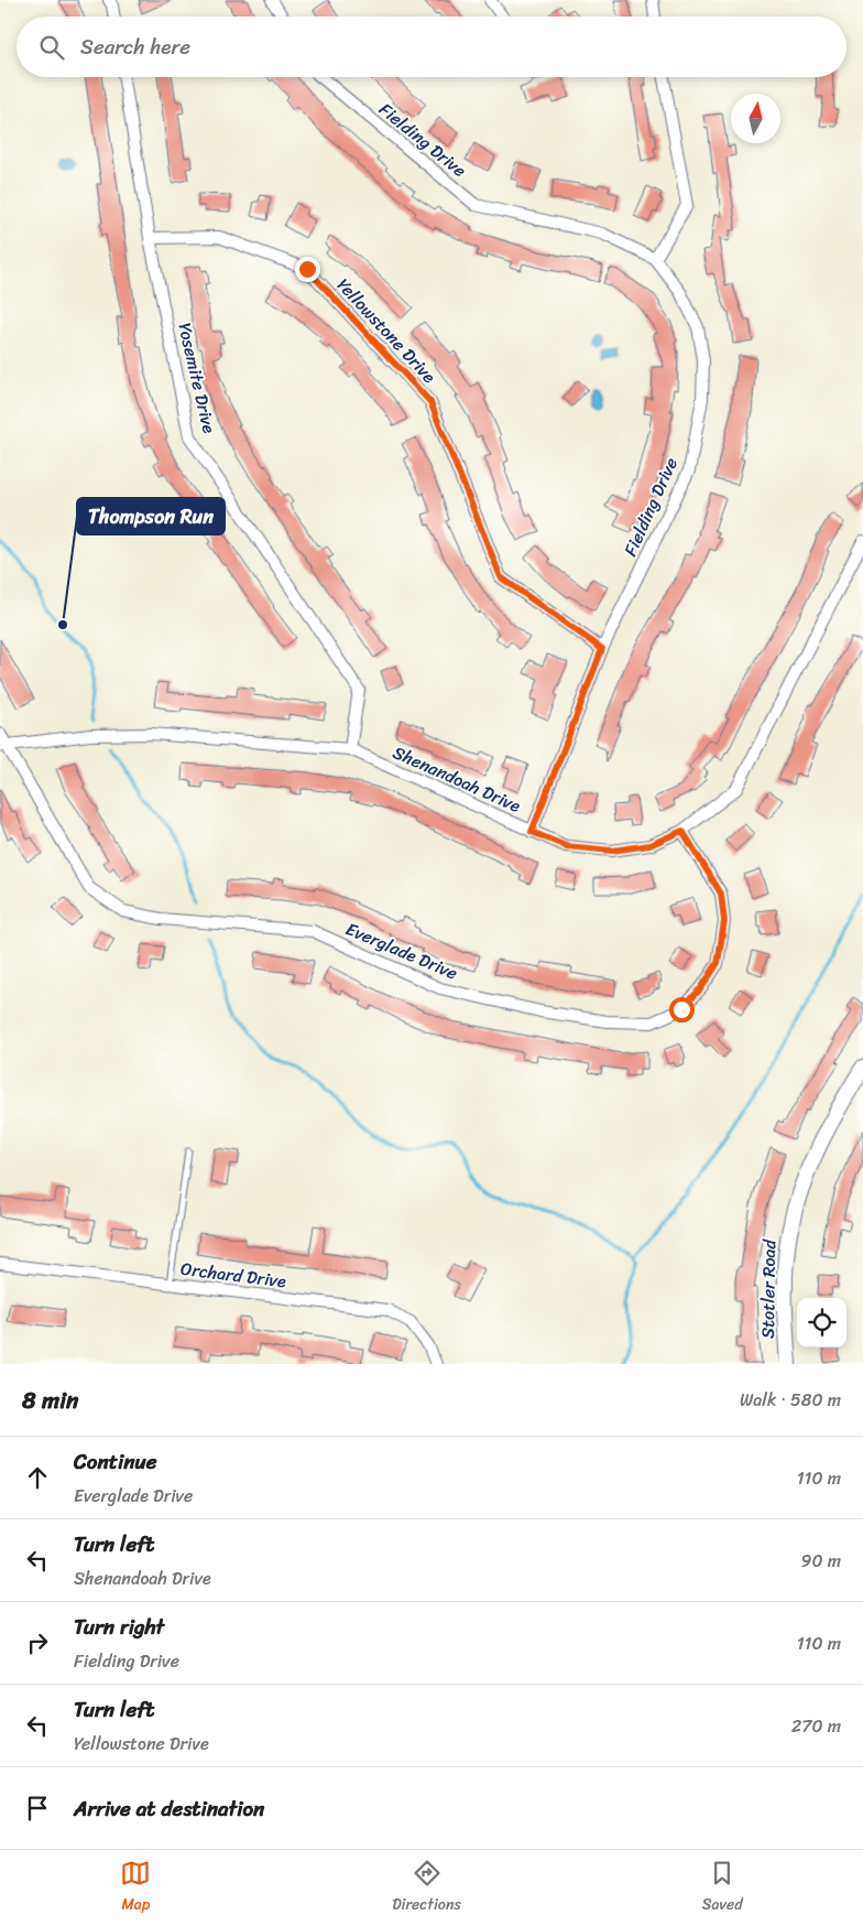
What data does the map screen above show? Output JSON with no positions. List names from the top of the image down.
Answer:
{
  "streets": {
    "street": [
      "Fielding Drive",
      "Yellowstone Drive",
      "Yosemite Drive",
      "Shenandoah Drive",
      "Everglade Drive",
      "Orchard Drive",
      "Stotler Road"
    ]
  },
  "crossings": [
    ["Fielding Drive", "Yellowstone Drive"],
    ["Fielding Drive", "Shenandoah Drive"],
    ["Yellowstone Drive", "Yosemite Drive"],
    ["Yosemite Drive", "Shenandoah Drive"],
    ["Shenandoah Drive", "Everglade Drive"]
  ],
  "places": ["Thompson Run"],
  "north": "top",
  "page": {
    "search": "Search here",
    "heading": ["8 min", "Walk · 580 m"],
    "list": [
      ["Continue", "Everglade Drive", "110 m"],
      ["Turn left", "Shenandoah Drive", "90 m"],
      ["Turn right", "Fielding Drive", "110 m"],
      ["Turn left", "Yellowstone Drive", "270 m"],
      "Arrive at destination"
    ],
    "nav": ["Map", "Directions", "Saved"]
  }
}
